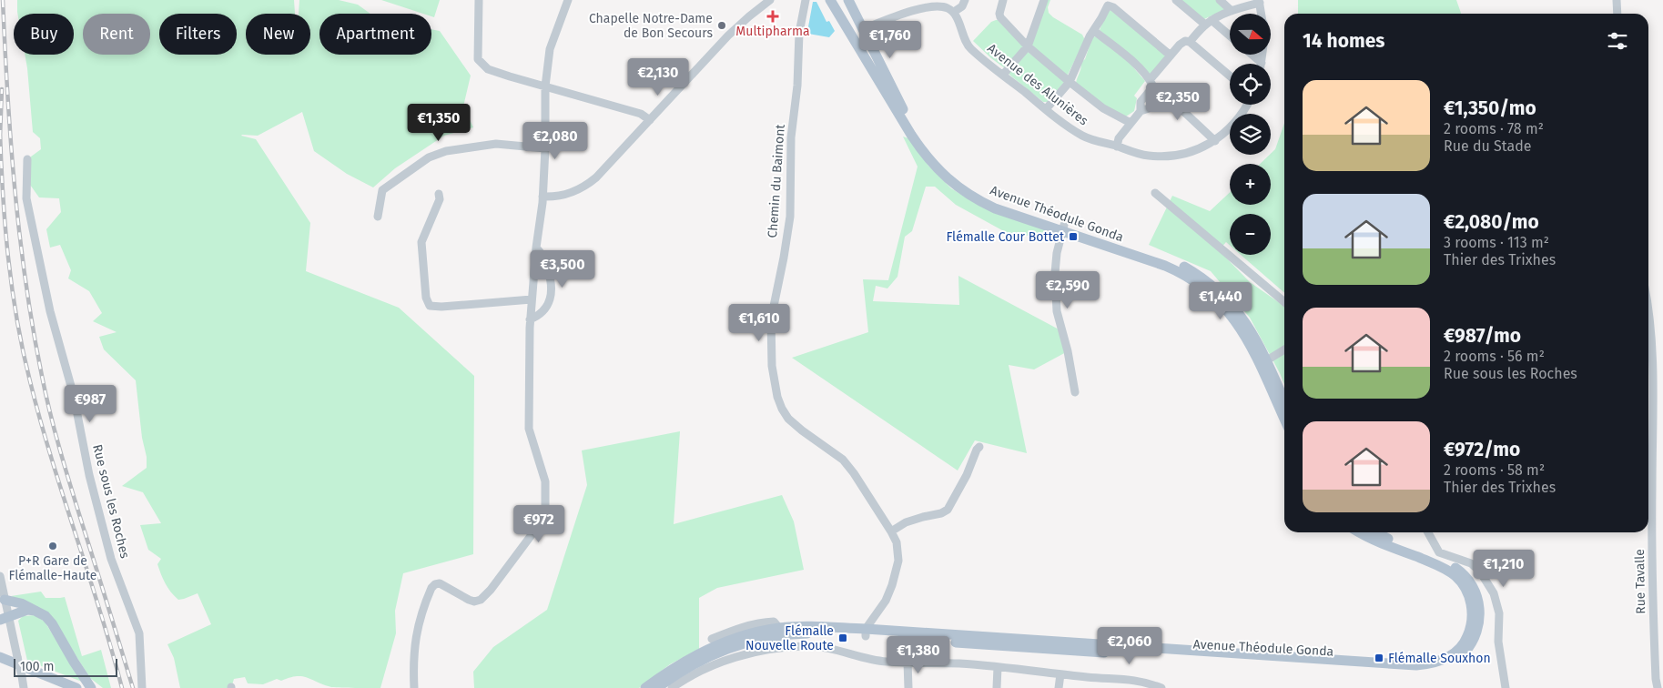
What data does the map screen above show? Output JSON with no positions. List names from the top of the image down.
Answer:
{
  "streets": {
    "main road": ["Avenue Théodule Gonda"],
    "street": [
      "Avenue des Alunières",
      "Chemin du Baimont",
      "Rue sous les Roches",
      "Rue Tavalle"
    ]
  },
  "crossings": [
    ["Chemin du Baimont", "Avenue Théodule Gonda"]
  ],
  "places": {
    "health": ["Multipharma"],
    "other": ["Chapelle Notre-Dame de Bon Secours", "P+R Gare de Flémalle-Haute"],
    "transit": ["Flémalle Cour Bottet", "Flémalle Nouvelle Route", "Flémalle Souxhon"]
  },
  "scale_bar": "100 m",
  "north": "right",
  "page": {
    "map_buttons": ["+", "−"],
    "chip": [
      "Buy",
      "Rent",
      "Filters",
      "New",
      "Apartment"
    ],
    "heading": "14 homes",
    "price": [
      "€1,760",
      "€2,130",
      "€2,350",
      "€1,350",
      "€2,080",
      "€3,500",
      "€2,590",
      "€1,440",
      "€1,610",
      "€987",
      "€972",
      "€1,210",
      "€2,060",
      "€1,380"
    ],
    "list": [
      {
        "name": "€1,350/mo",
        "note": "2 rooms · 78 m² · Rue du Stade"
      },
      {
        "name": "€2,080/mo",
        "note": "3 rooms · 113 m² · Thier des Trixhes"
      },
      {
        "name": "€987/mo",
        "note": "2 rooms · 56 m² · Rue sous les Roches"
      },
      {
        "name": "€972/mo",
        "note": "2 rooms · 58 m² · Thier des Trixhes"
      }
    ],
    "scale": "100 m"
  }
}
